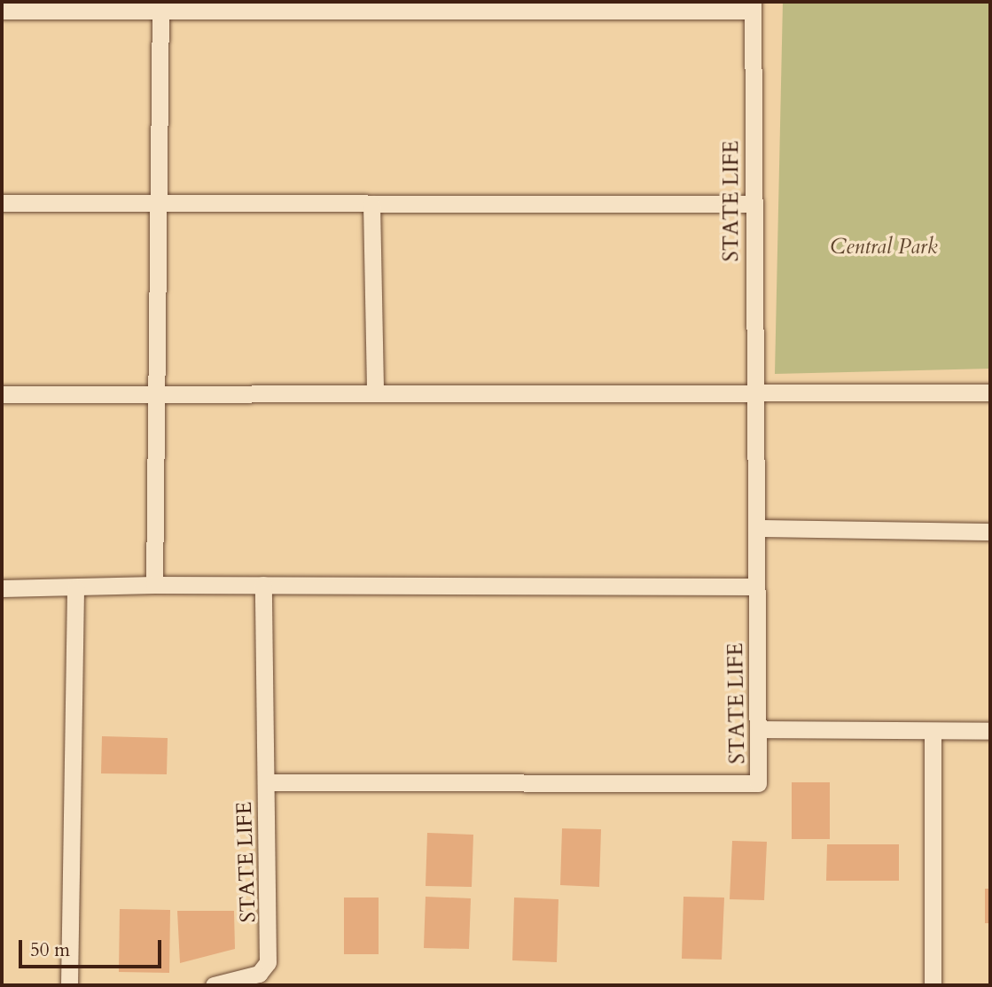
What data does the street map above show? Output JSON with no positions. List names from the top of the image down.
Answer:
{
  "streets": {
    "street": ["STATE LIFE"]
  },
  "parks": ["Central Park"],
  "scale_bar": "50 m"
}
